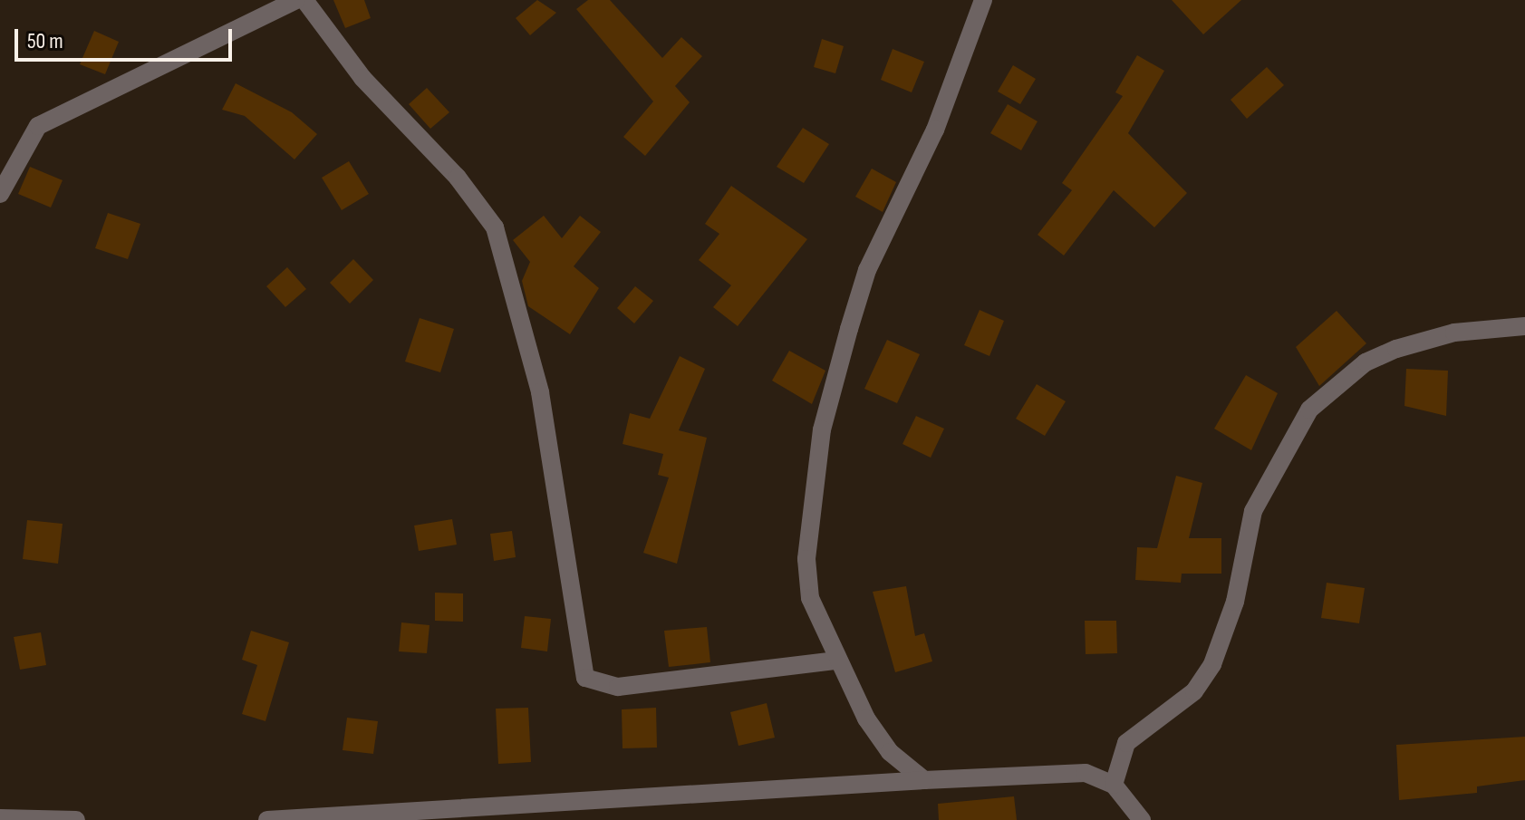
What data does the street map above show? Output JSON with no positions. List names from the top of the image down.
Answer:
{
  "scale_bar": "50 m"
}
